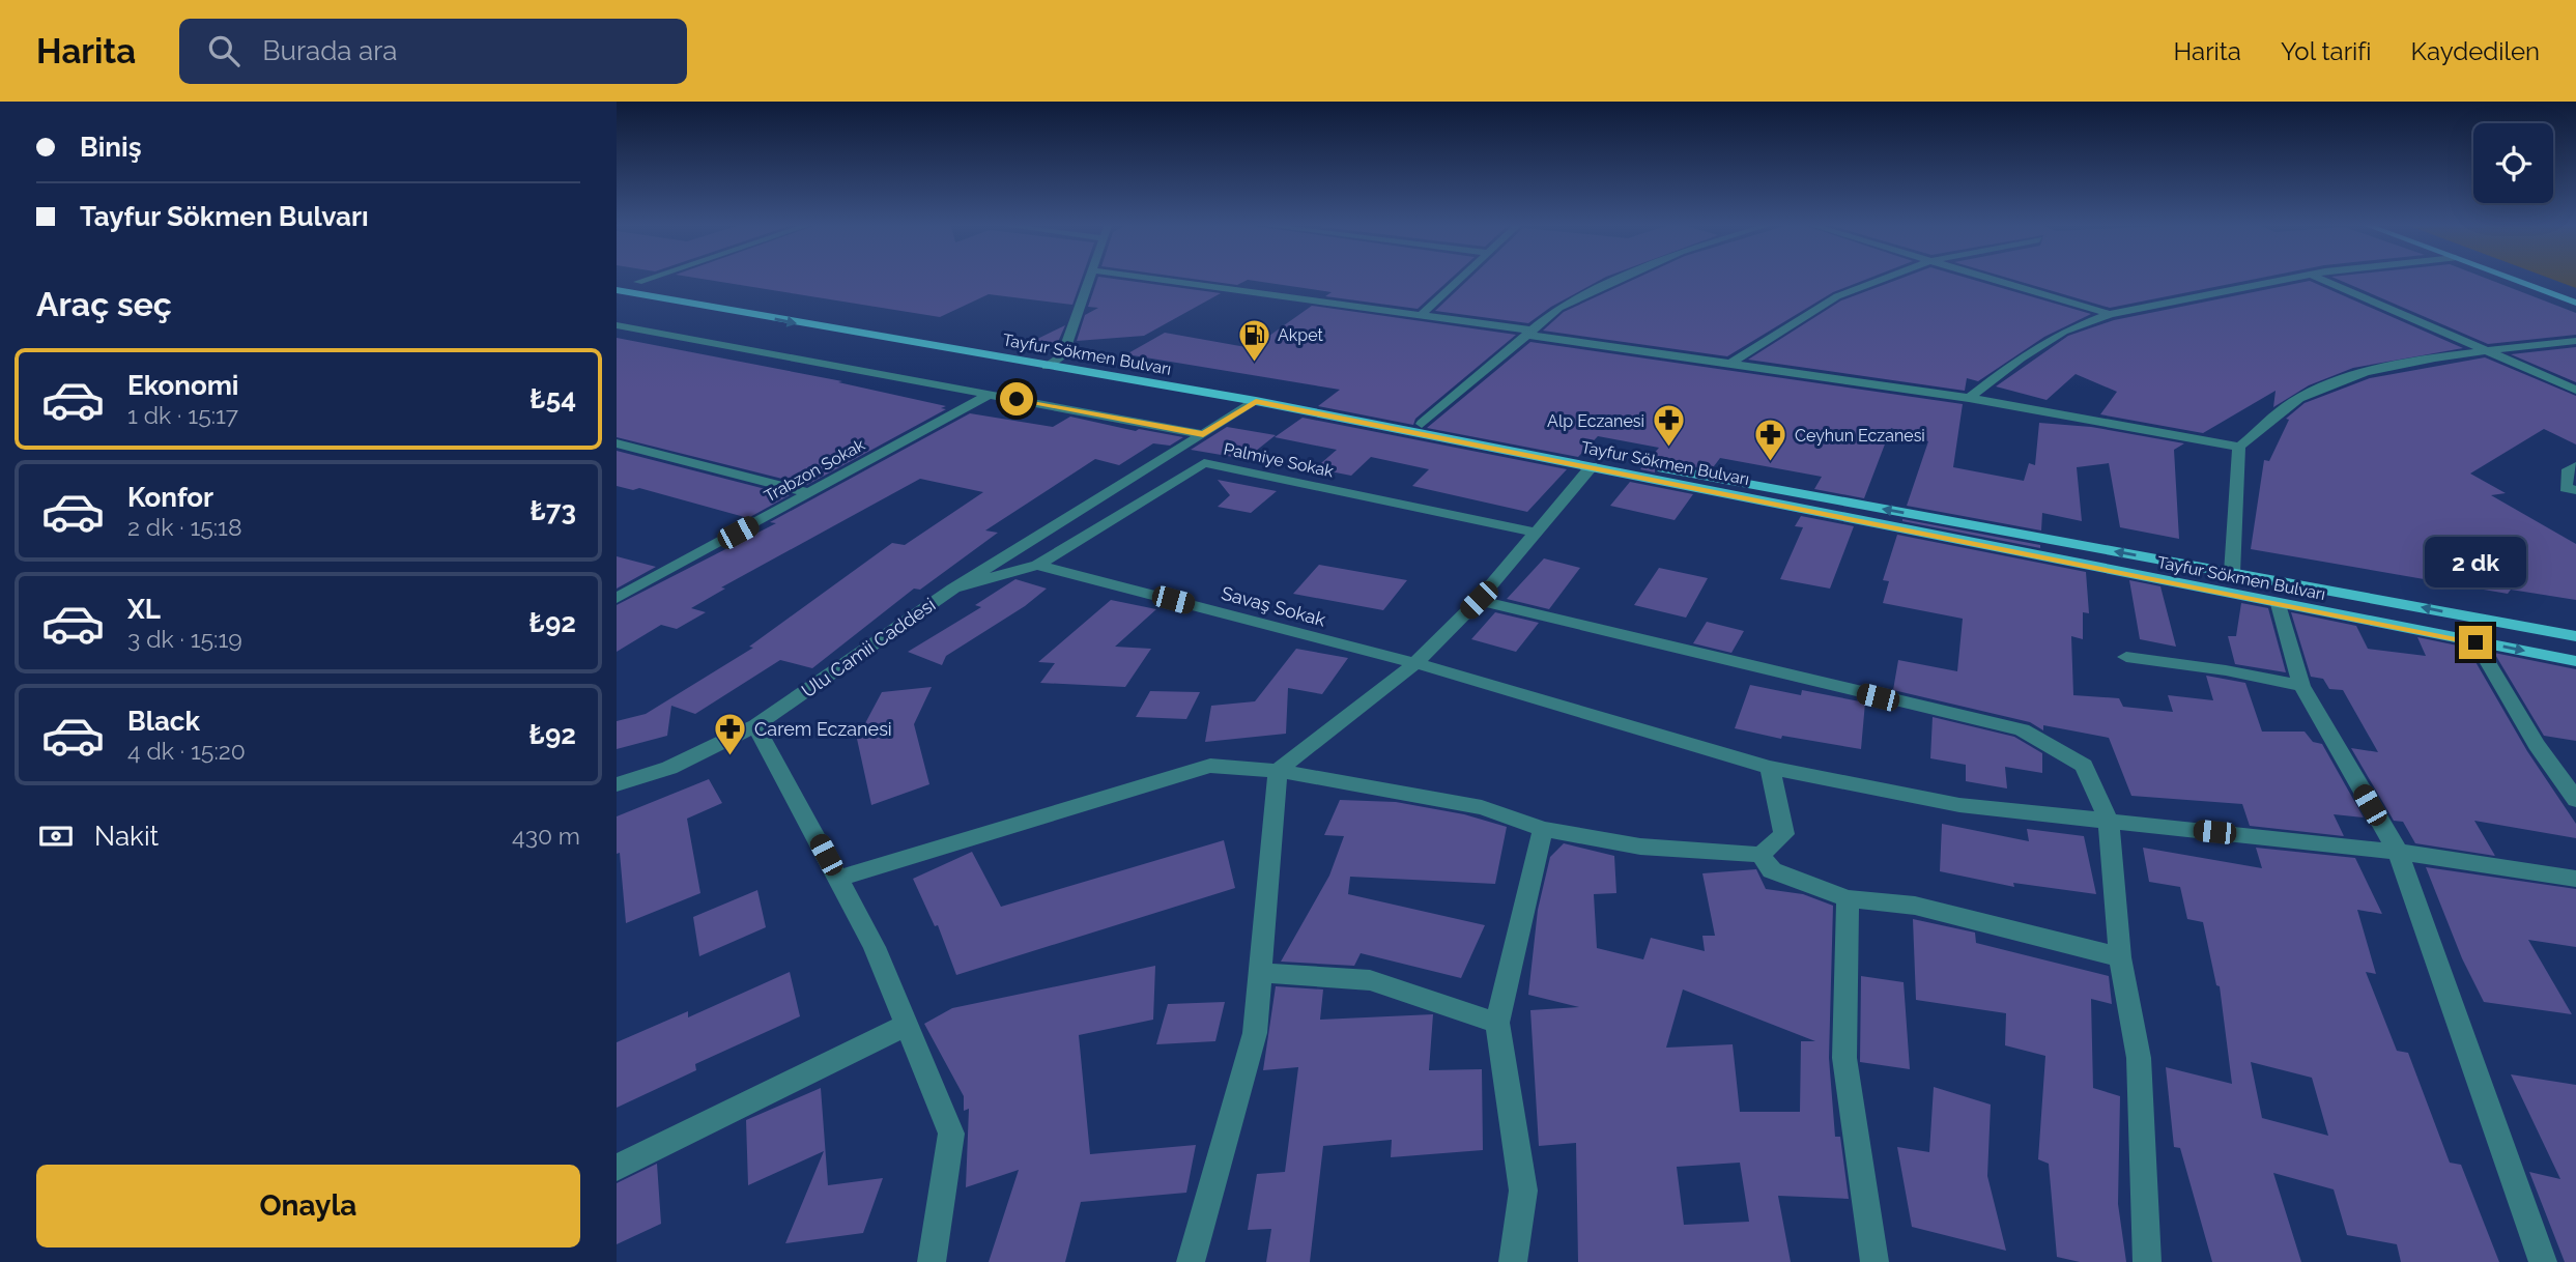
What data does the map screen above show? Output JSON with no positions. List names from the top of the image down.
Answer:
{
  "streets": {
    "main road": ["Tayfur Sökmen Bulvarı"],
    "street": [
      "Palmiye Sokak",
      "Trabzon Sokak",
      "Savaş Sokak",
      "Ulu Camii Caddesi"
    ]
  },
  "crossings": [
    ["Tayfur Sökmen Bulvarı", "Ulu Camii Caddesi"],
    ["Palmiye Sokak", "Savaş Sokak"]
  ],
  "places": {
    "fuel station": ["Akpet"],
    "pharmacy": ["Alp Eczanesi", "Ceyhun Eczanesi", "Carem Eczanesi"]
  },
  "page": {
    "header": "Harita",
    "search": "Burada ara",
    "nav": ["Harita", "Yol tarifi", "Kaydedilen"],
    "banner": ["Biniş", "Tayfur Sökmen Bulvarı"],
    "heading": "Araç seç",
    "list": [
      {
        "name": "Ekonomi",
        "note": "1 dk · 15:17",
        "value": "₺54"
      },
      {
        "name": "Konfor",
        "note": "2 dk · 15:18",
        "value": "₺73"
      },
      {
        "name": "XL",
        "note": "3 dk · 15:19",
        "value": "₺92"
      },
      {
        "name": "Black",
        "note": "4 dk · 15:20",
        "value": "₺92"
      }
    ],
    "bubble": "2 dk",
    "pay": ["Nakit", "430 m"],
    "buttons": "Onayla"
  }
}
